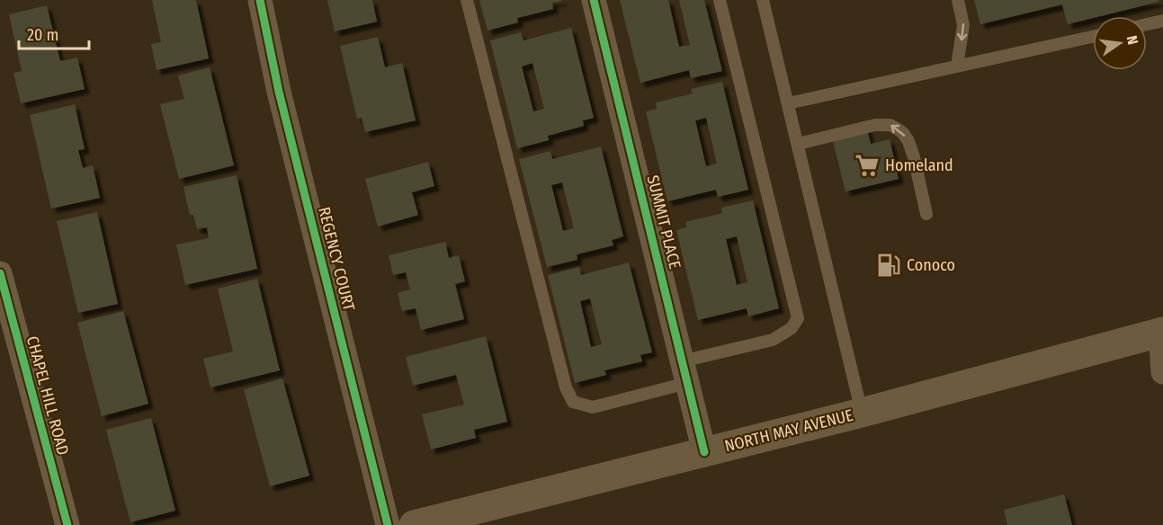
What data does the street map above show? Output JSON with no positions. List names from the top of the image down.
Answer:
{
  "streets": {
    "main road": ["NORTH MAY AVENUE"],
    "street": ["SUMMIT PLACE", "REGENCY COURT", "CHAPEL HILL ROAD"]
  },
  "crossings": [
    ["SUMMIT PLACE", "NORTH MAY AVENUE"]
  ],
  "places": {
    "supermarket": ["Homeland"],
    "fuel station": ["Conoco"]
  },
  "scale_bar": "20 m",
  "north": "right"
}
